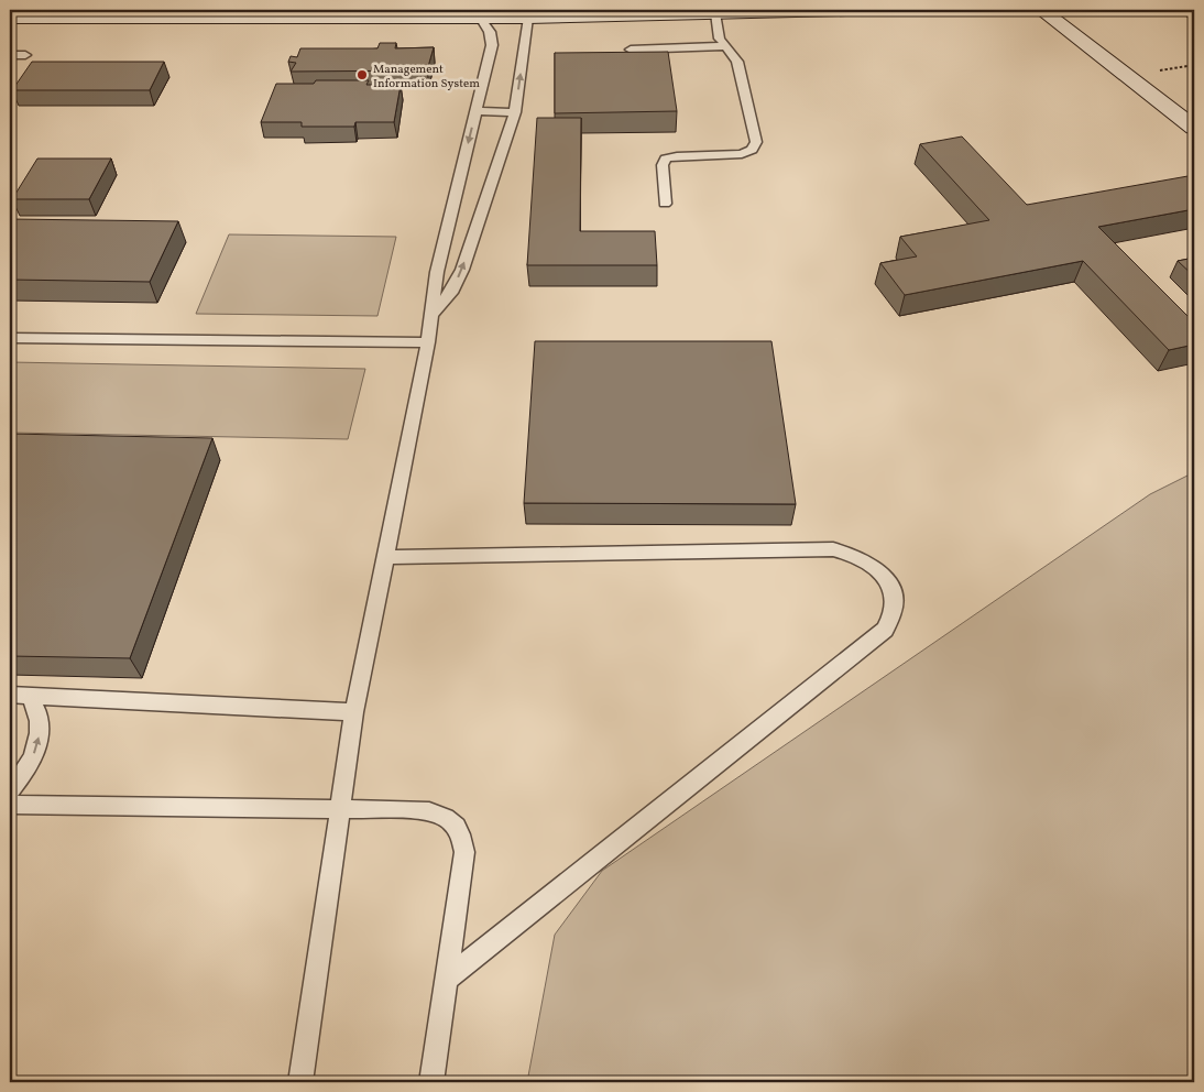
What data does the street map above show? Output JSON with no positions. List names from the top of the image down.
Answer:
{
  "places": ["Management Information System"]
}
